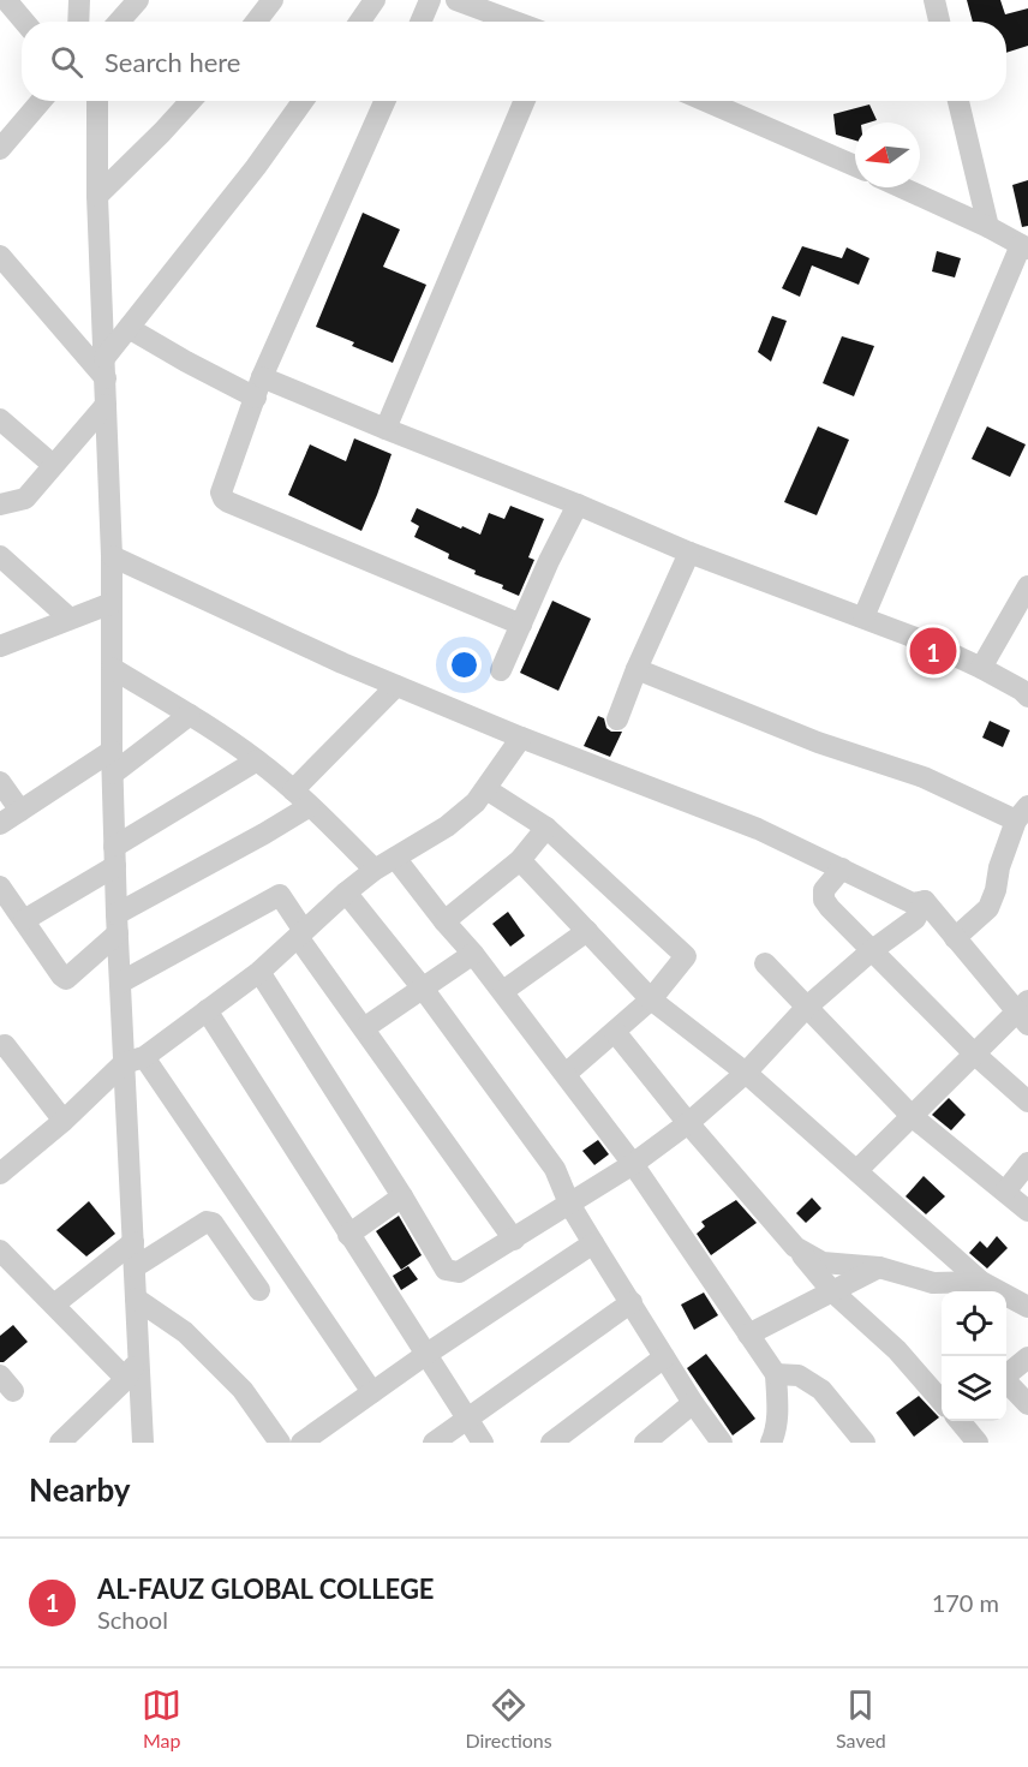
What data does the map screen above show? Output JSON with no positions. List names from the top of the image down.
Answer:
{
  "north": "left",
  "page": {
    "search": "Search here",
    "pins": "1",
    "heading": "Nearby",
    "list": [
      {
        "mark": "1",
        "name": "AL-FAUZ GLOBAL COLLEGE",
        "note": "School",
        "value": "170 m"
      }
    ],
    "nav": ["Map", "Directions", "Saved"]
  }
}
